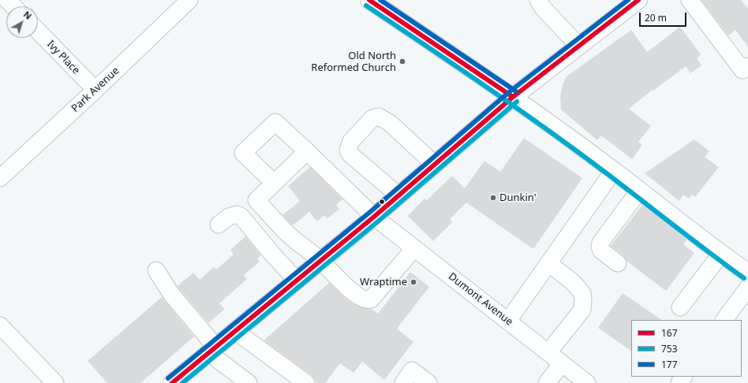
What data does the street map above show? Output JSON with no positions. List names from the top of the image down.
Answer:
{
  "streets": {
    "street": ["Ivy Place", "Park Avenue", "Dumont Avenue"]
  },
  "crossings": [
    ["Ivy Place", "Park Avenue"]
  ],
  "places": ["Old North Reformed Church", "Dunkin'", "Wraptime"],
  "lines": ["transit line 167", "transit line 177", "transit line 753"],
  "legend": ["167", "753", "177"],
  "scale_bar": "20 m",
  "north": "top right"
}
